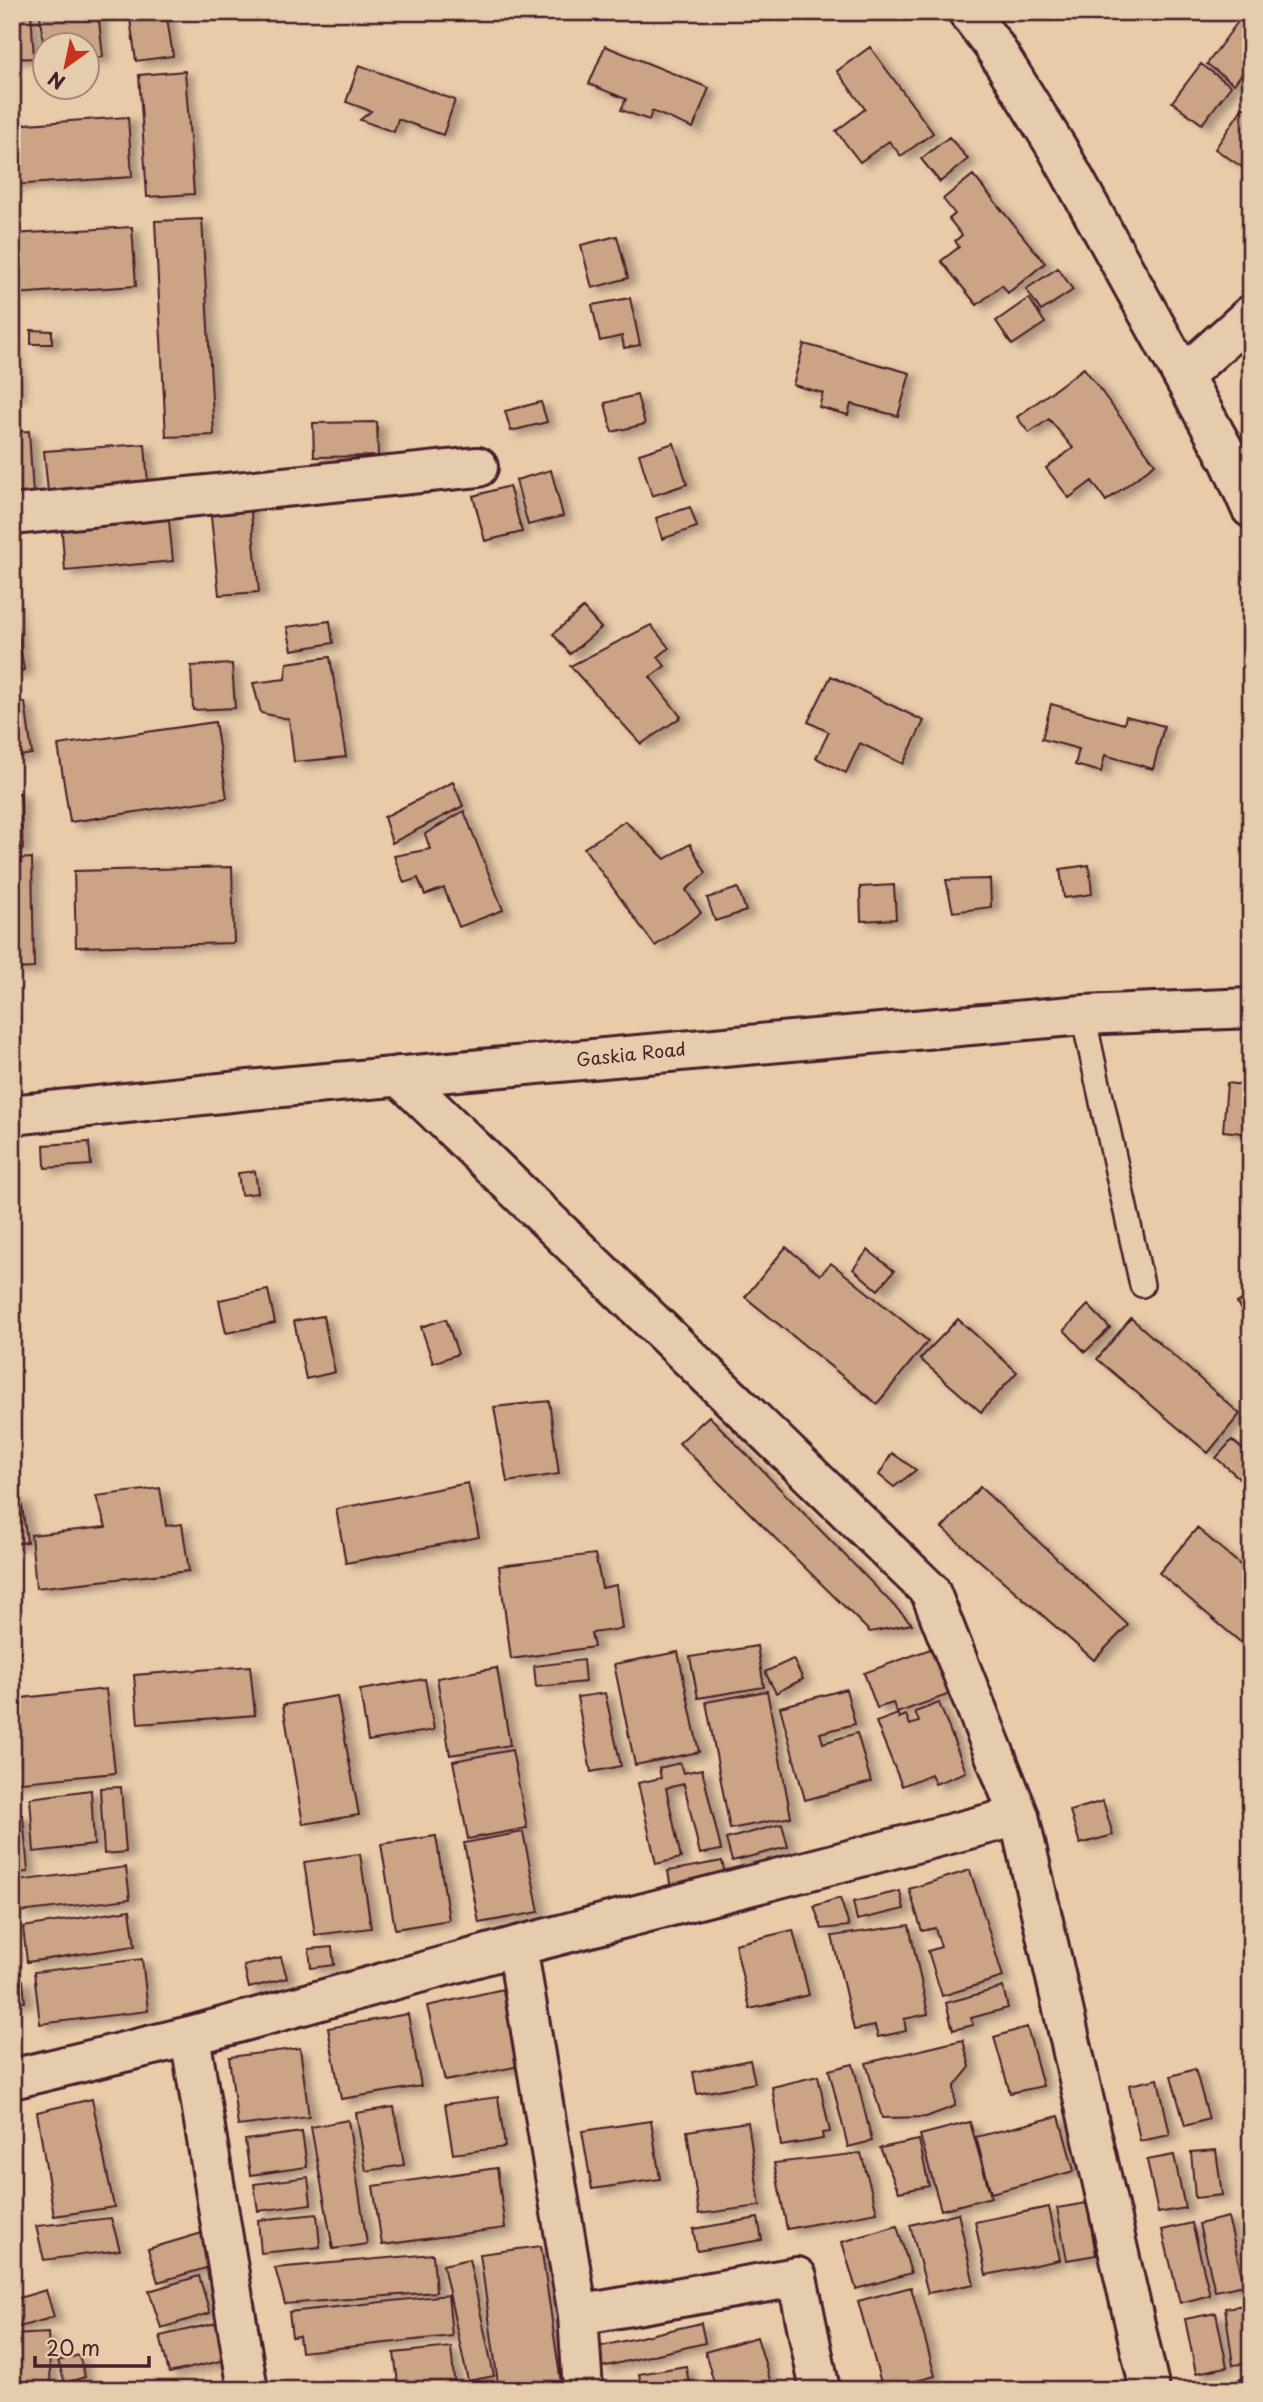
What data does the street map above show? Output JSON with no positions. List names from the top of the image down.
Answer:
{
  "streets": {
    "street": ["Gaskia Road"]
  },
  "scale_bar": "20 m",
  "north": "bottom left"
}
